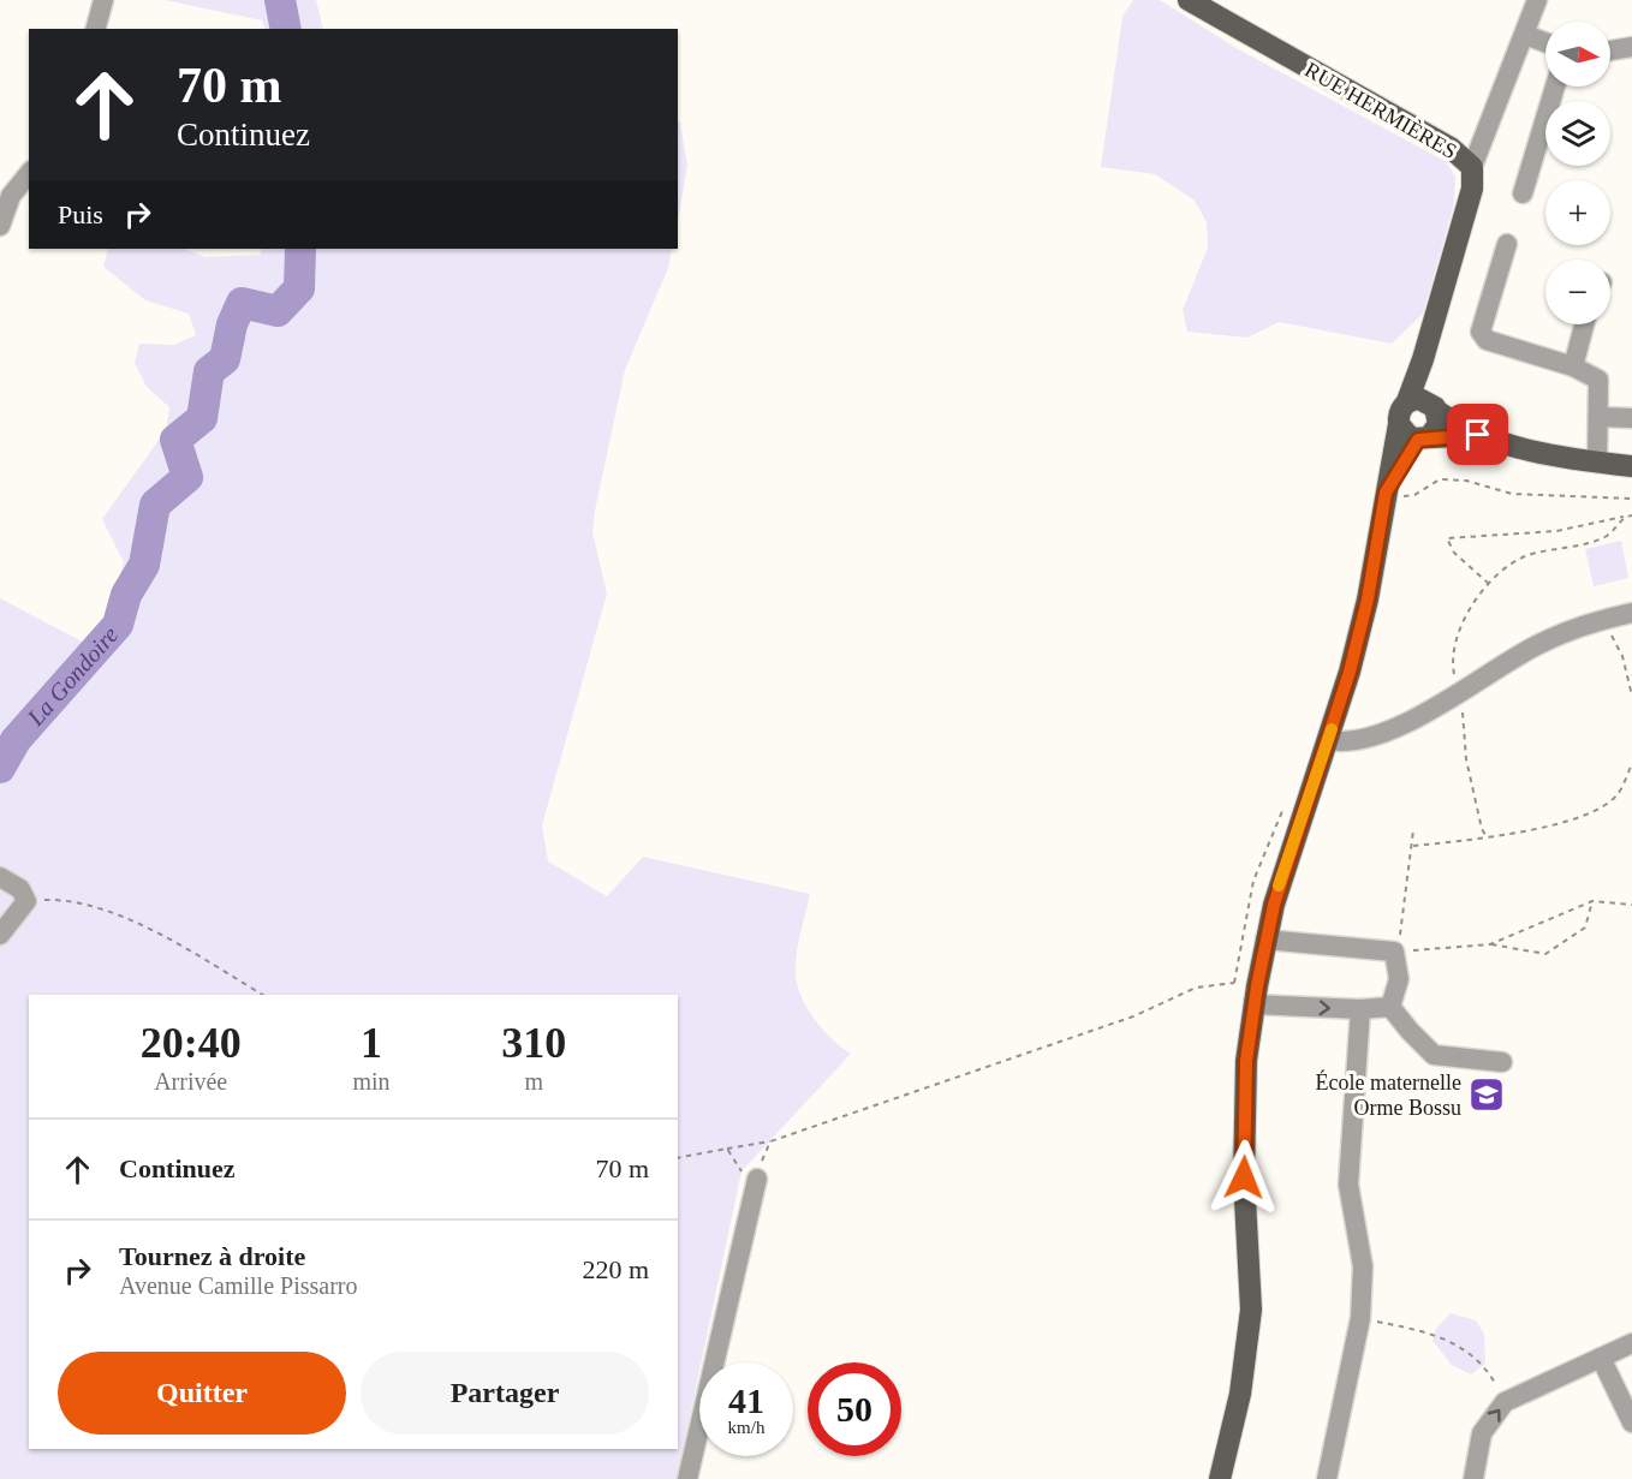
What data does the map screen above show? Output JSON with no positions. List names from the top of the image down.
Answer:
{
  "streets": {
    "main road": ["RUE HERMIÈRES"]
  },
  "water": ["La Gondoire"],
  "places": {
    "school or university": ["École maternelle Orme Bossu"]
  },
  "north": "right",
  "page": {
    "map_buttons": ["+", "−"],
    "turn": ["70 m", "Continuez"],
    "then": "Puis",
    "eta": [
      "20:40",
      "Arrivée",
      "1",
      "min",
      "310",
      "m"
    ],
    "list": [
      {
        "name": "Continuez",
        "value": "70 m"
      },
      {
        "name": "Tournez à droite",
        "note": "Avenue Camille Pissarro",
        "value": "220 m"
      }
    ],
    "buttons": ["Quitter", "Partager"],
    "speed": "41 km/h",
    "limit": "50"
  }
}
